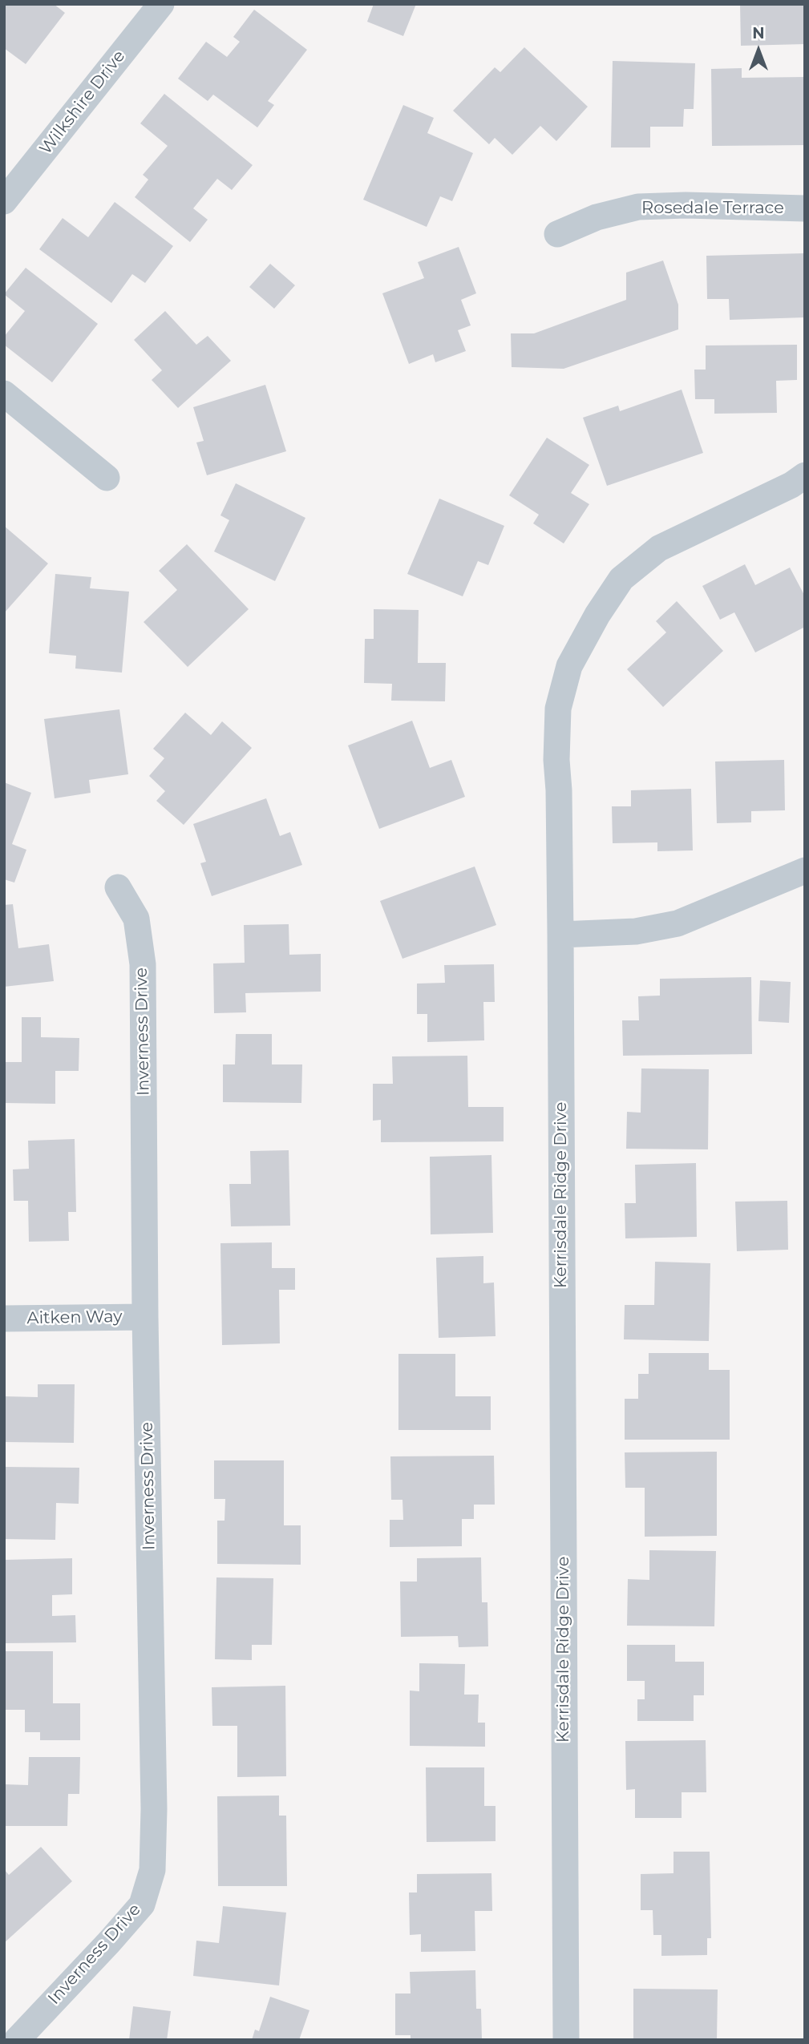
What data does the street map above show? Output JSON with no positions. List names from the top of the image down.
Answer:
{
  "streets": {
    "street": [
      "Wilkshire Drive",
      "Rosedale Terrace",
      "Inverness Drive",
      "Kerrisdale Ridge Drive",
      "Aitken Way"
    ]
  },
  "crossings": [
    ["Inverness Drive", "Aitken Way"]
  ],
  "north": "top"
}
